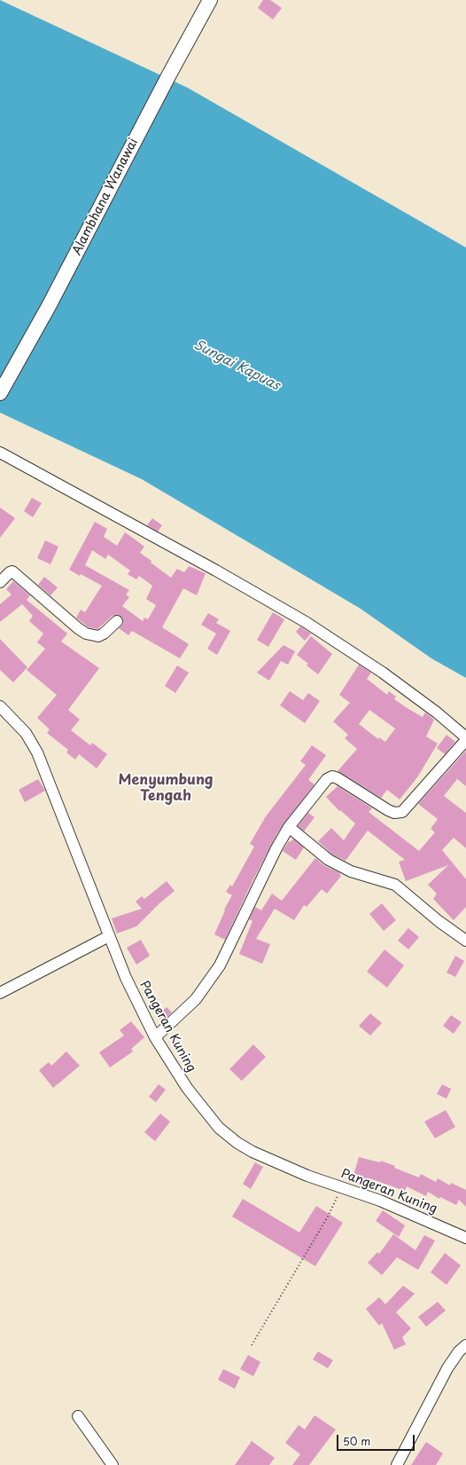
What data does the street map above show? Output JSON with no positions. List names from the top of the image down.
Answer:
{
  "streets": {
    "main road": ["Alambhana Wanawai"],
    "street": ["Pangeran Kuning"]
  },
  "districts": ["Menyumbung Tengah"],
  "water": ["Sungai Kapuas"],
  "scale_bar": "50 m"
}
